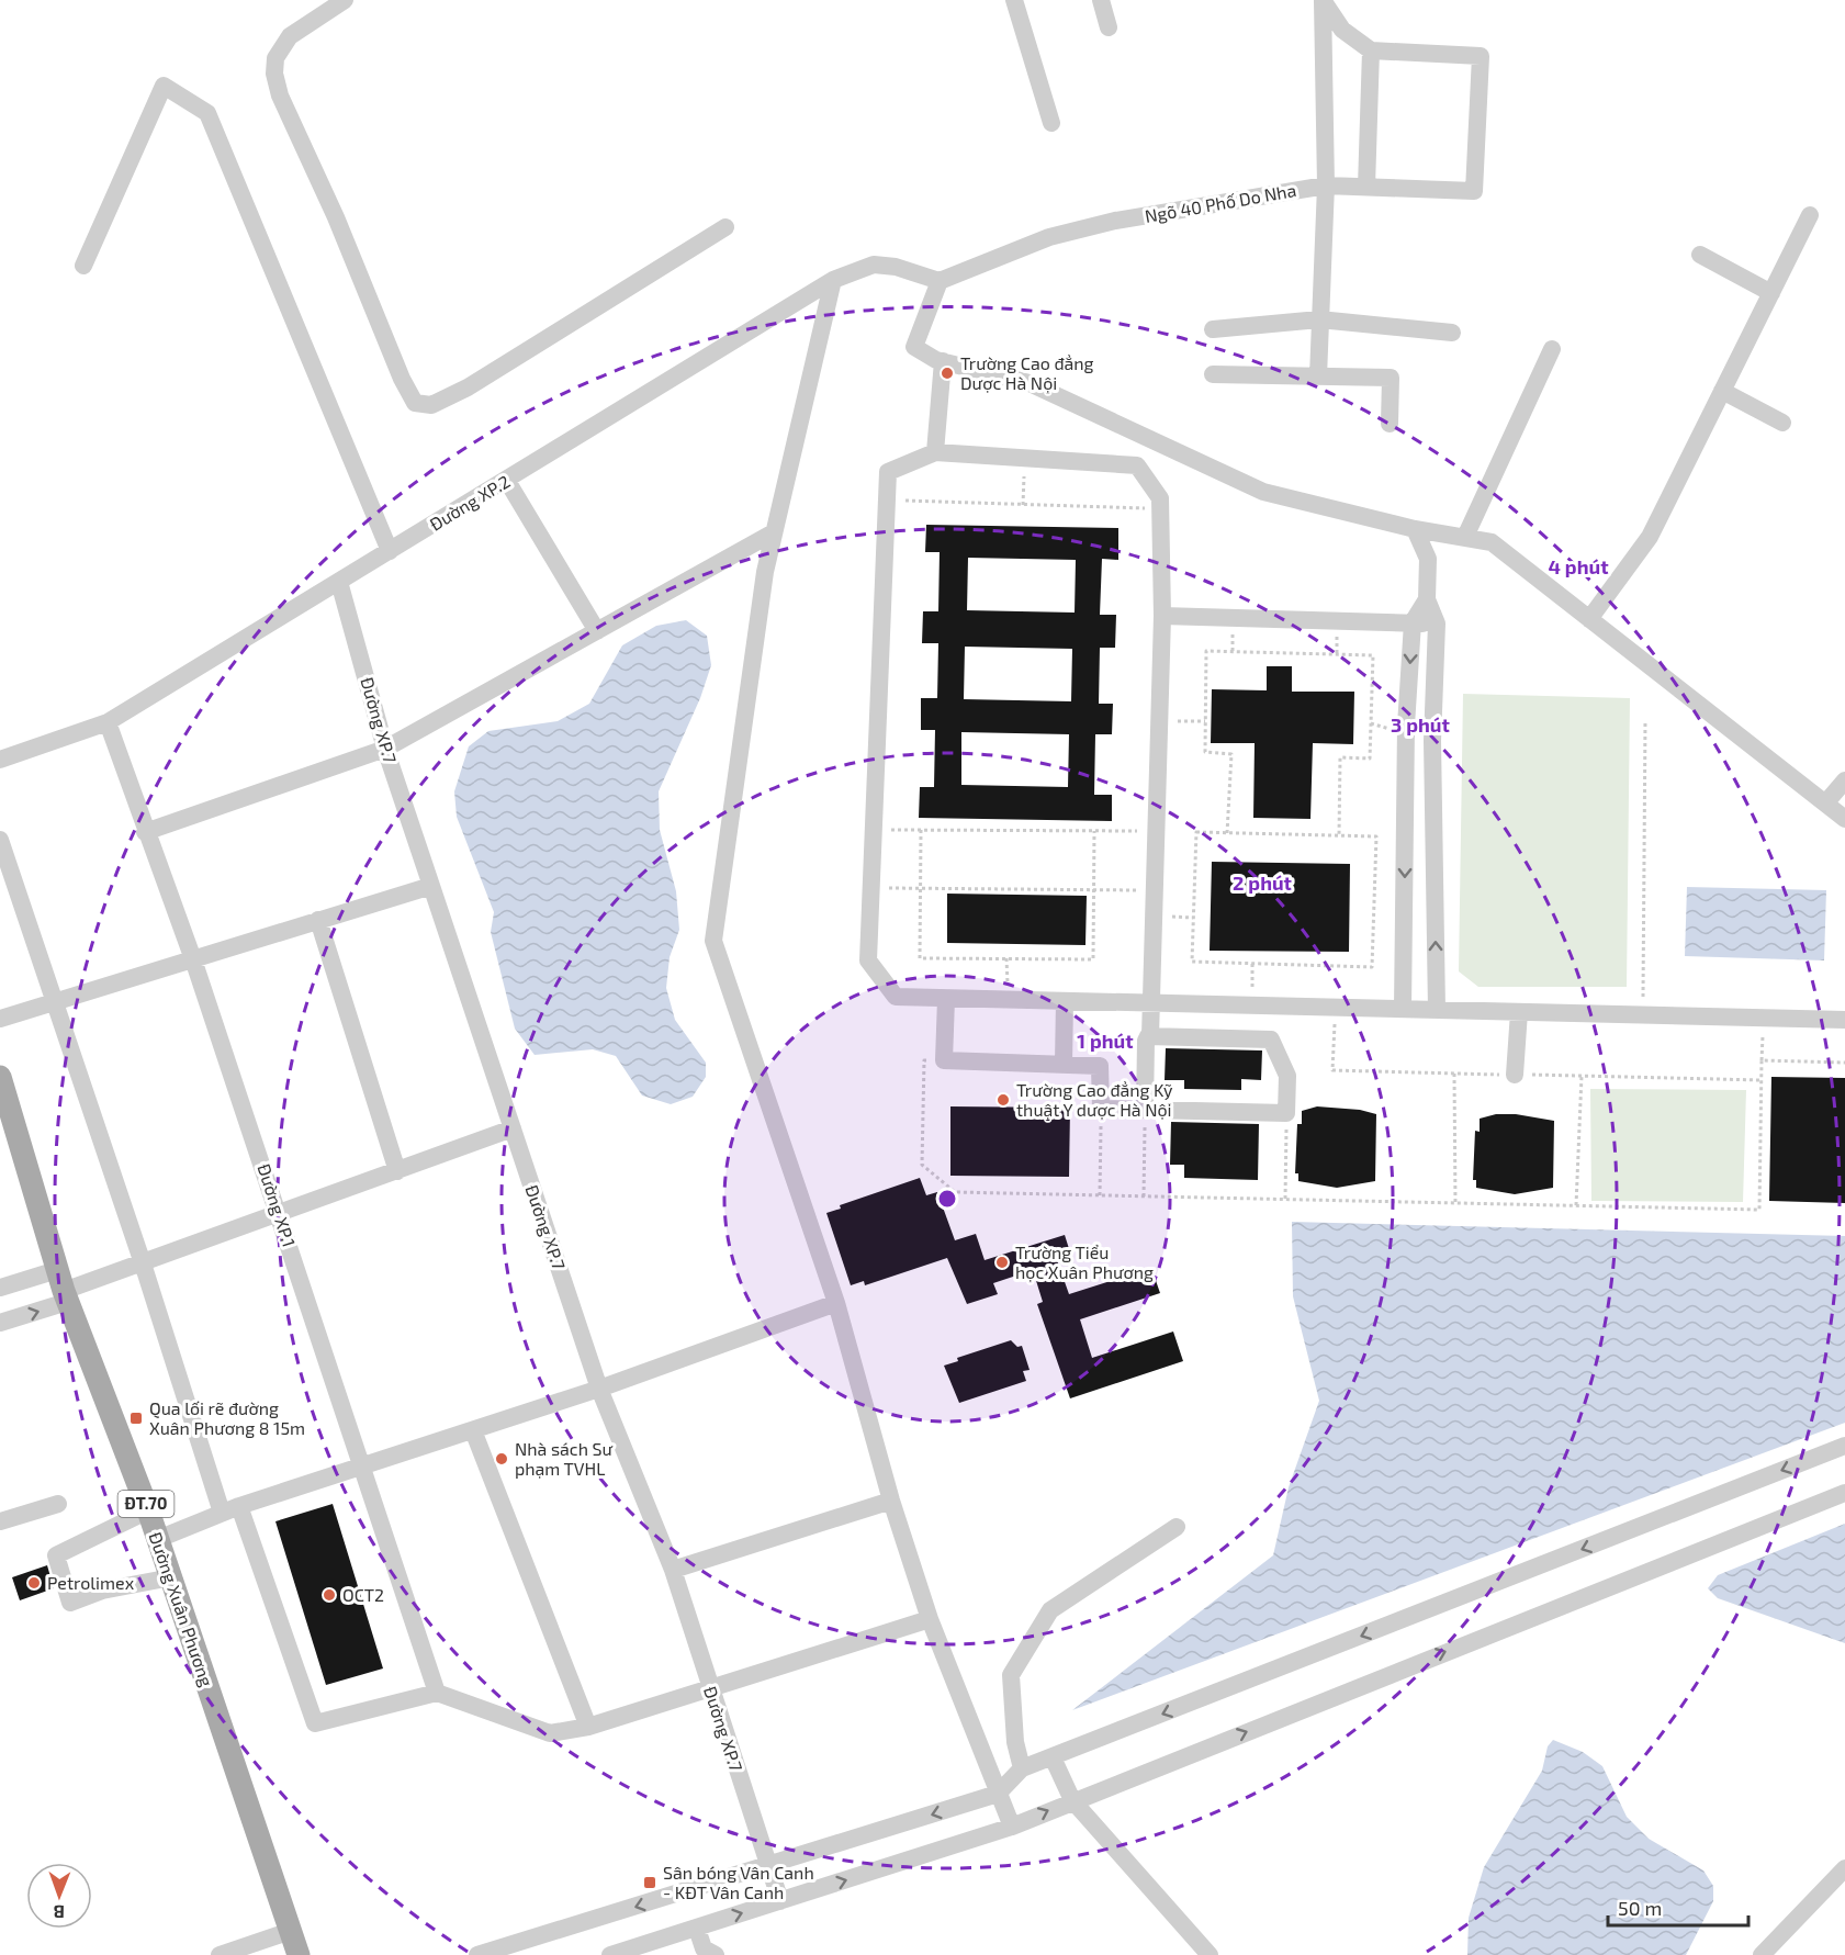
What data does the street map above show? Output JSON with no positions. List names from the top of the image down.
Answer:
{
  "streets": {
    "main road": ["ĐT.70", "Đường Xuân Phương"],
    "street": [
      "Ngõ 40 Phố Do Nha",
      "Đường XP.2",
      "Đường XP.7",
      "Đường XP.1"
    ]
  },
  "crossings": [
    ["Ngõ 40 Phố Do Nha", "Đường XP.2"],
    ["Đường XP.2", "Đường XP.7"],
    ["Đường XP.2", "Đường XP.1"]
  ],
  "places": {
    "other": [
      "Trường Cao đẳng Dược Hà Nội",
      "Trường Cao đẳng Kỹ thuật Y dược Hà Nội",
      "Trường Tiểu học Xuân Phương",
      "Nhà sách Sư phạm TVHL",
      "Petrolimex",
      "OCT2"
    ],
    "transit": ["Qua lối rẽ đường Xuân Phương 8 15m", "Sân bóng Vân Canh - KĐT Vân Canh"]
  },
  "scale_bar": "50 m",
  "north": "bottom",
  "rings": [
    "4 phút",
    "3 phút",
    "2 phút",
    "1 phút"
  ]
}
